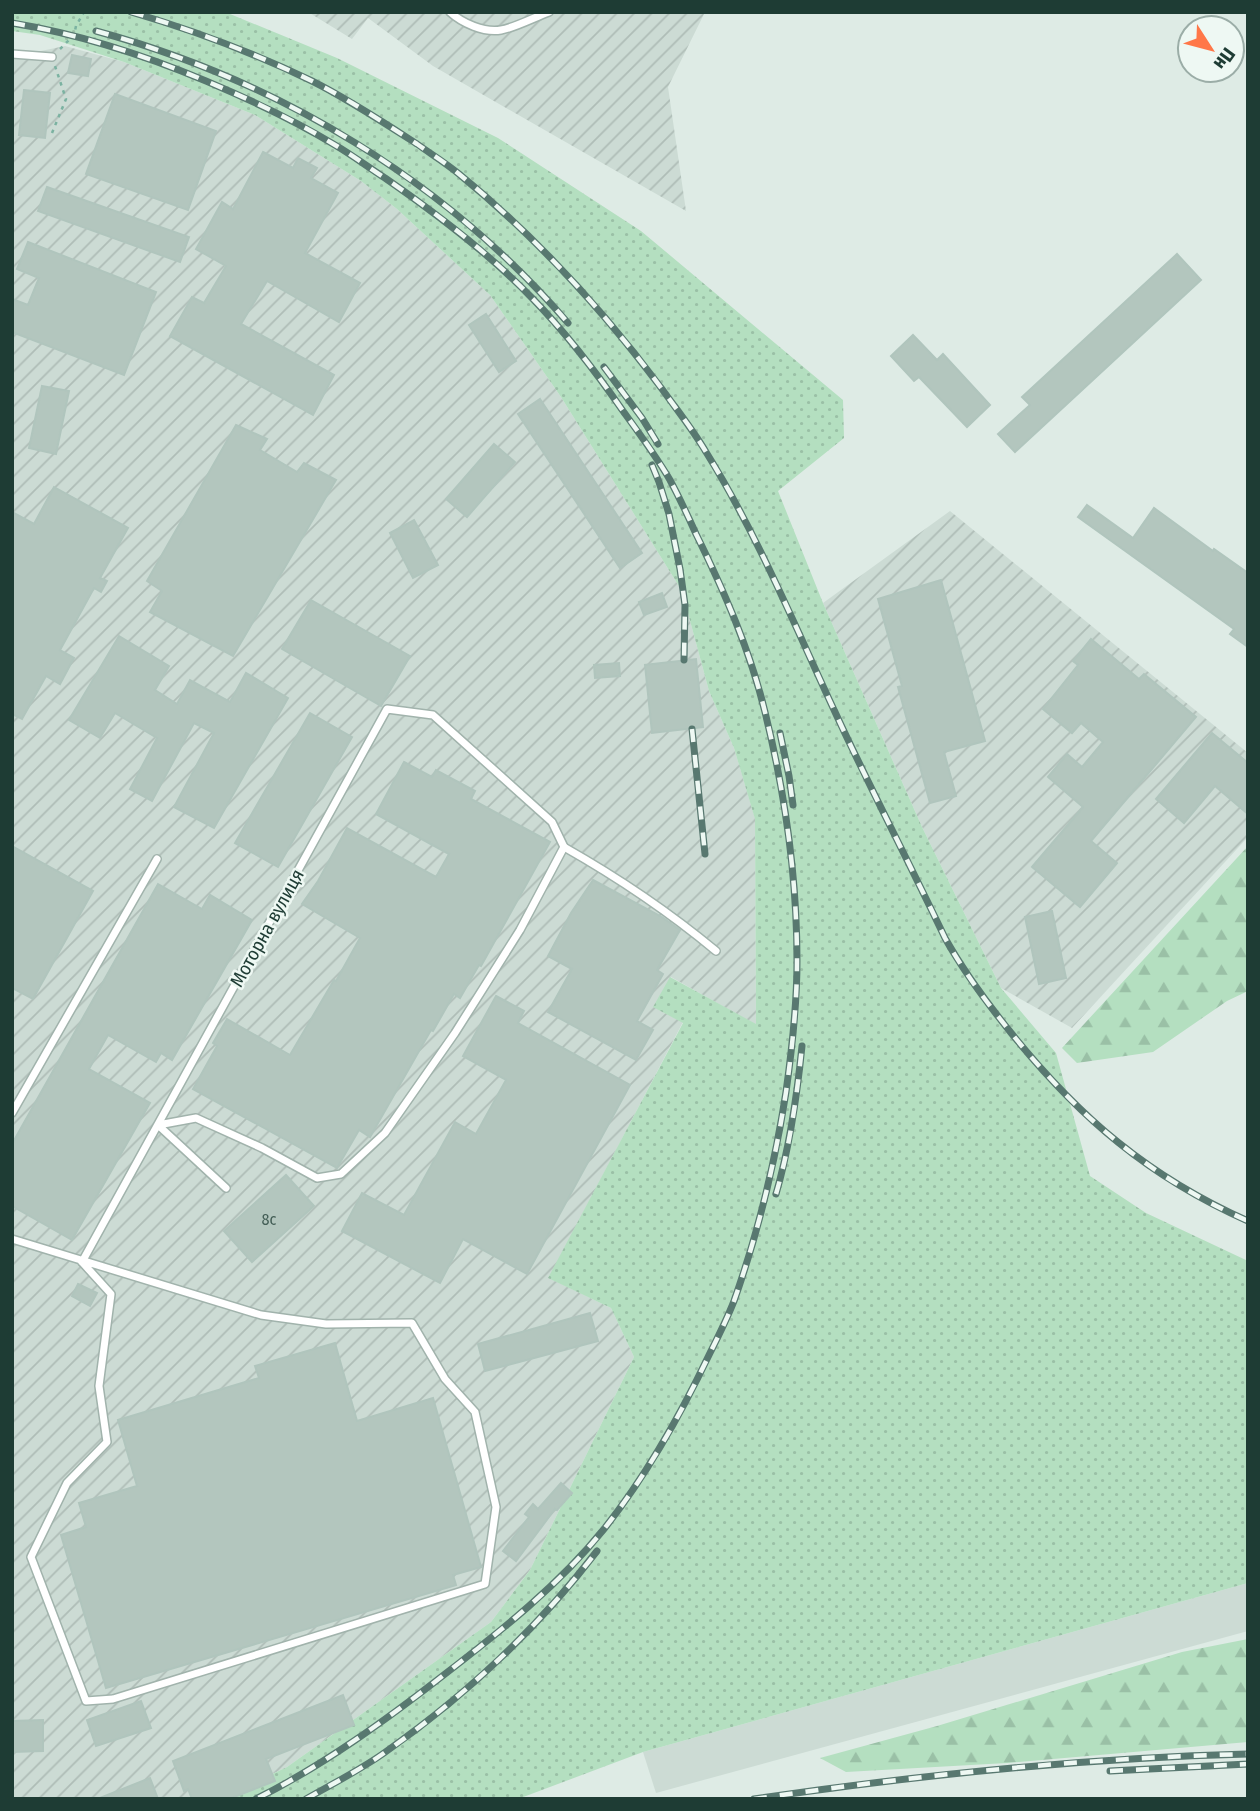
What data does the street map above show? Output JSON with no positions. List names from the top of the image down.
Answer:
{
  "streets": {
    "lane": ["Моторна вулиця"]
  },
  "house_numbers": ["8с"],
  "north": "bottom right"
}
